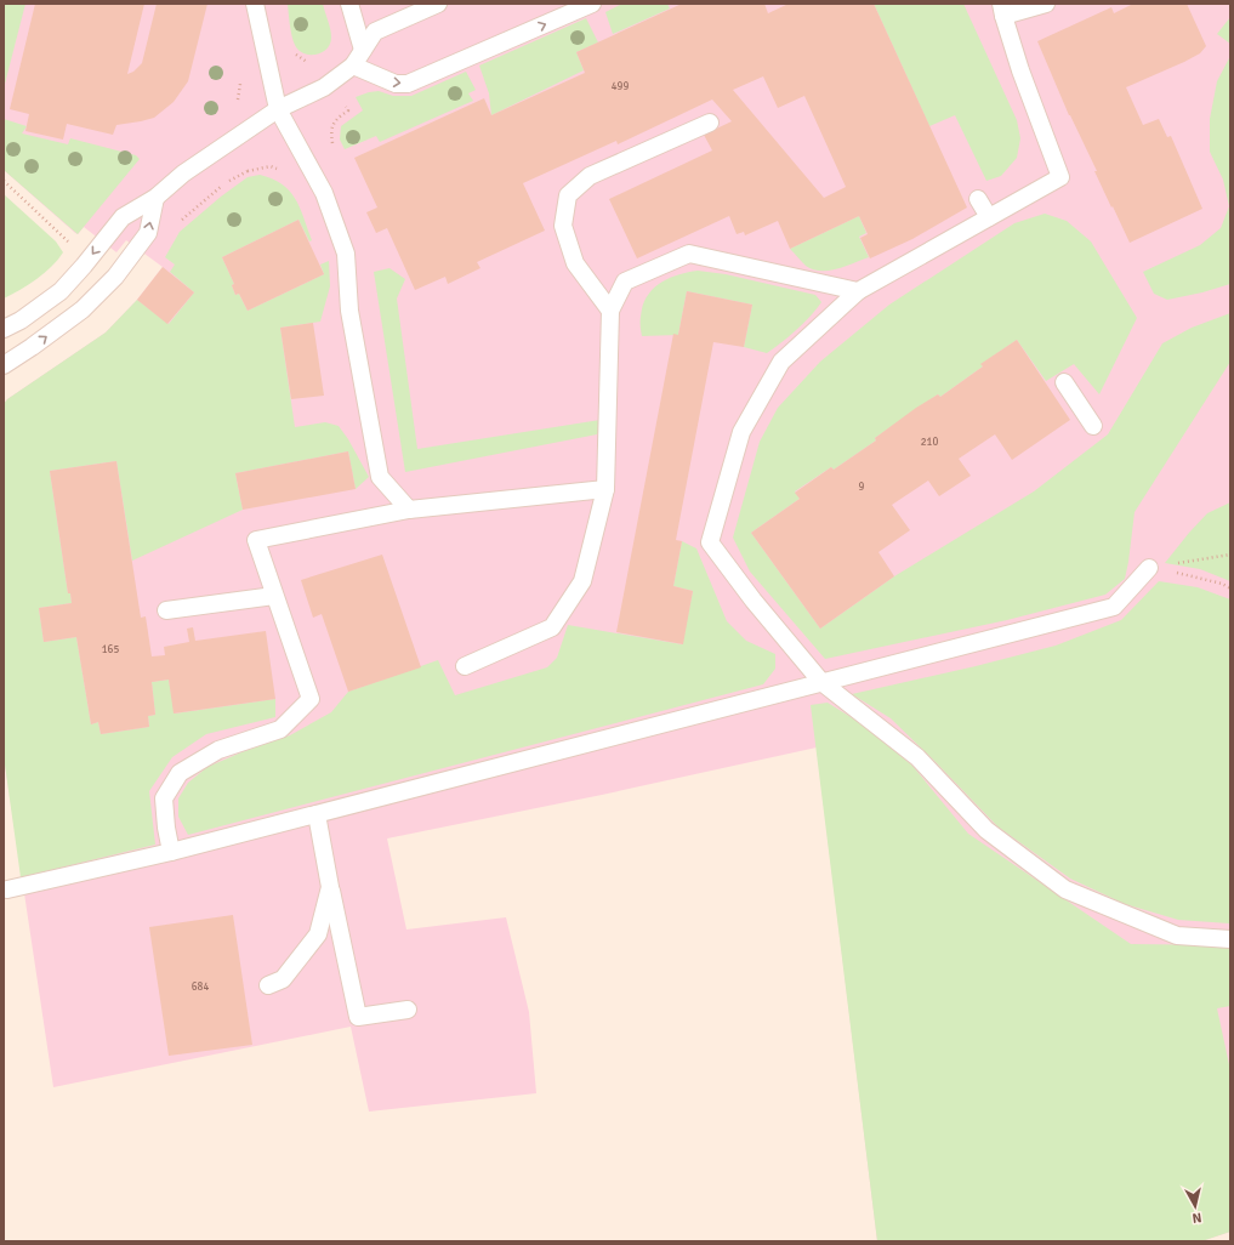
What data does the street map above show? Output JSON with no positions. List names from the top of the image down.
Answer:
{
  "house_numbers": [
    "499",
    "210",
    "9",
    "165",
    "684"
  ],
  "north": "bottom"
}
